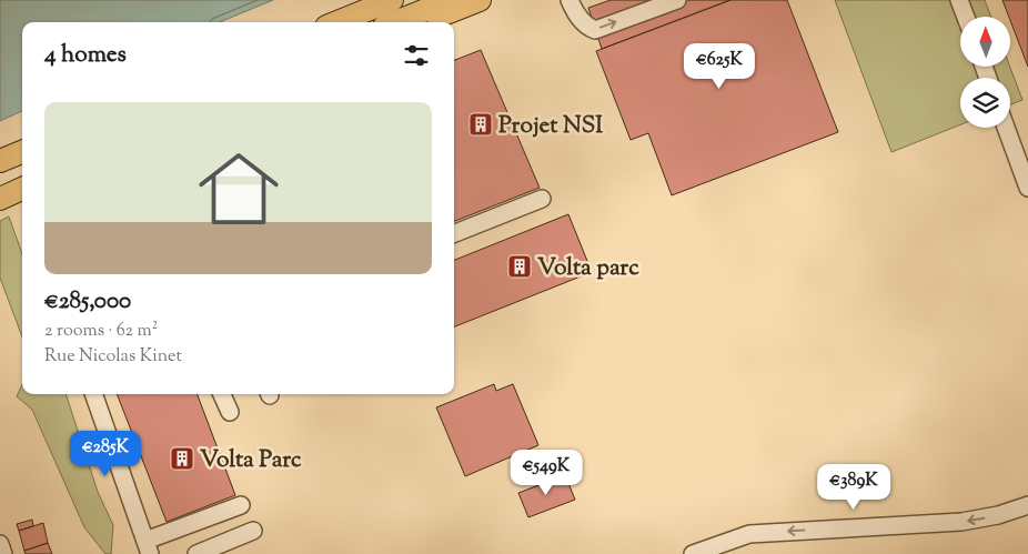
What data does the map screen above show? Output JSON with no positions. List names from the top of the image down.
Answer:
{
  "places": {
    "building": ["Projet NSI", "Volta parc", "Volta Parc"]
  },
  "north": "top",
  "page": {
    "heading": "4 homes",
    "price": [
      "€625K",
      "€285K",
      "€549K",
      "€389K"
    ],
    "list": [
      {
        "name": "€285,000",
        "note": "2 rooms · 62 m² · Rue Nicolas Kinet"
      }
    ]
  }
}
